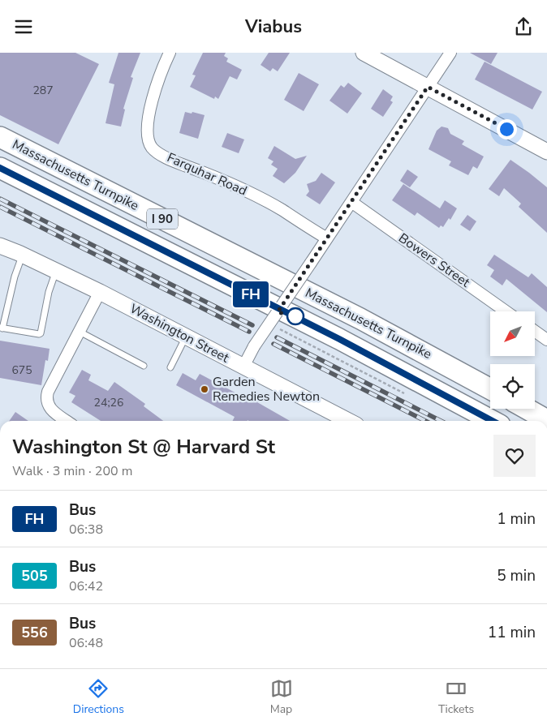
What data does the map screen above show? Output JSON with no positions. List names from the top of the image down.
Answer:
{
  "streets": {
    "highway": ["Massachusetts Turnpike", "I 90"],
    "main road": ["Washington Street"],
    "street": ["Farquhar Road", "Bowers Street"]
  },
  "places": ["Garden Remedies Newton"],
  "lines": ["bus line FH"],
  "house_numbers": ["287", "675", "24;26"],
  "north": "bottom left",
  "page": {
    "header": "Viabus",
    "on_map": "FH",
    "heading": ["Washington St @ Harvard St", "Walk · 3 min · 200 m"],
    "list": [
      {
        "mark": "FH",
        "name": "Bus",
        "note": "06:38",
        "value": "1 min"
      },
      {
        "mark": "505",
        "name": "Bus",
        "note": "06:42",
        "value": "5 min"
      },
      {
        "mark": "556",
        "name": "Bus",
        "note": "06:48",
        "value": "11 min"
      }
    ],
    "tabs": ["Directions", "Map", "Tickets"]
  }
}
